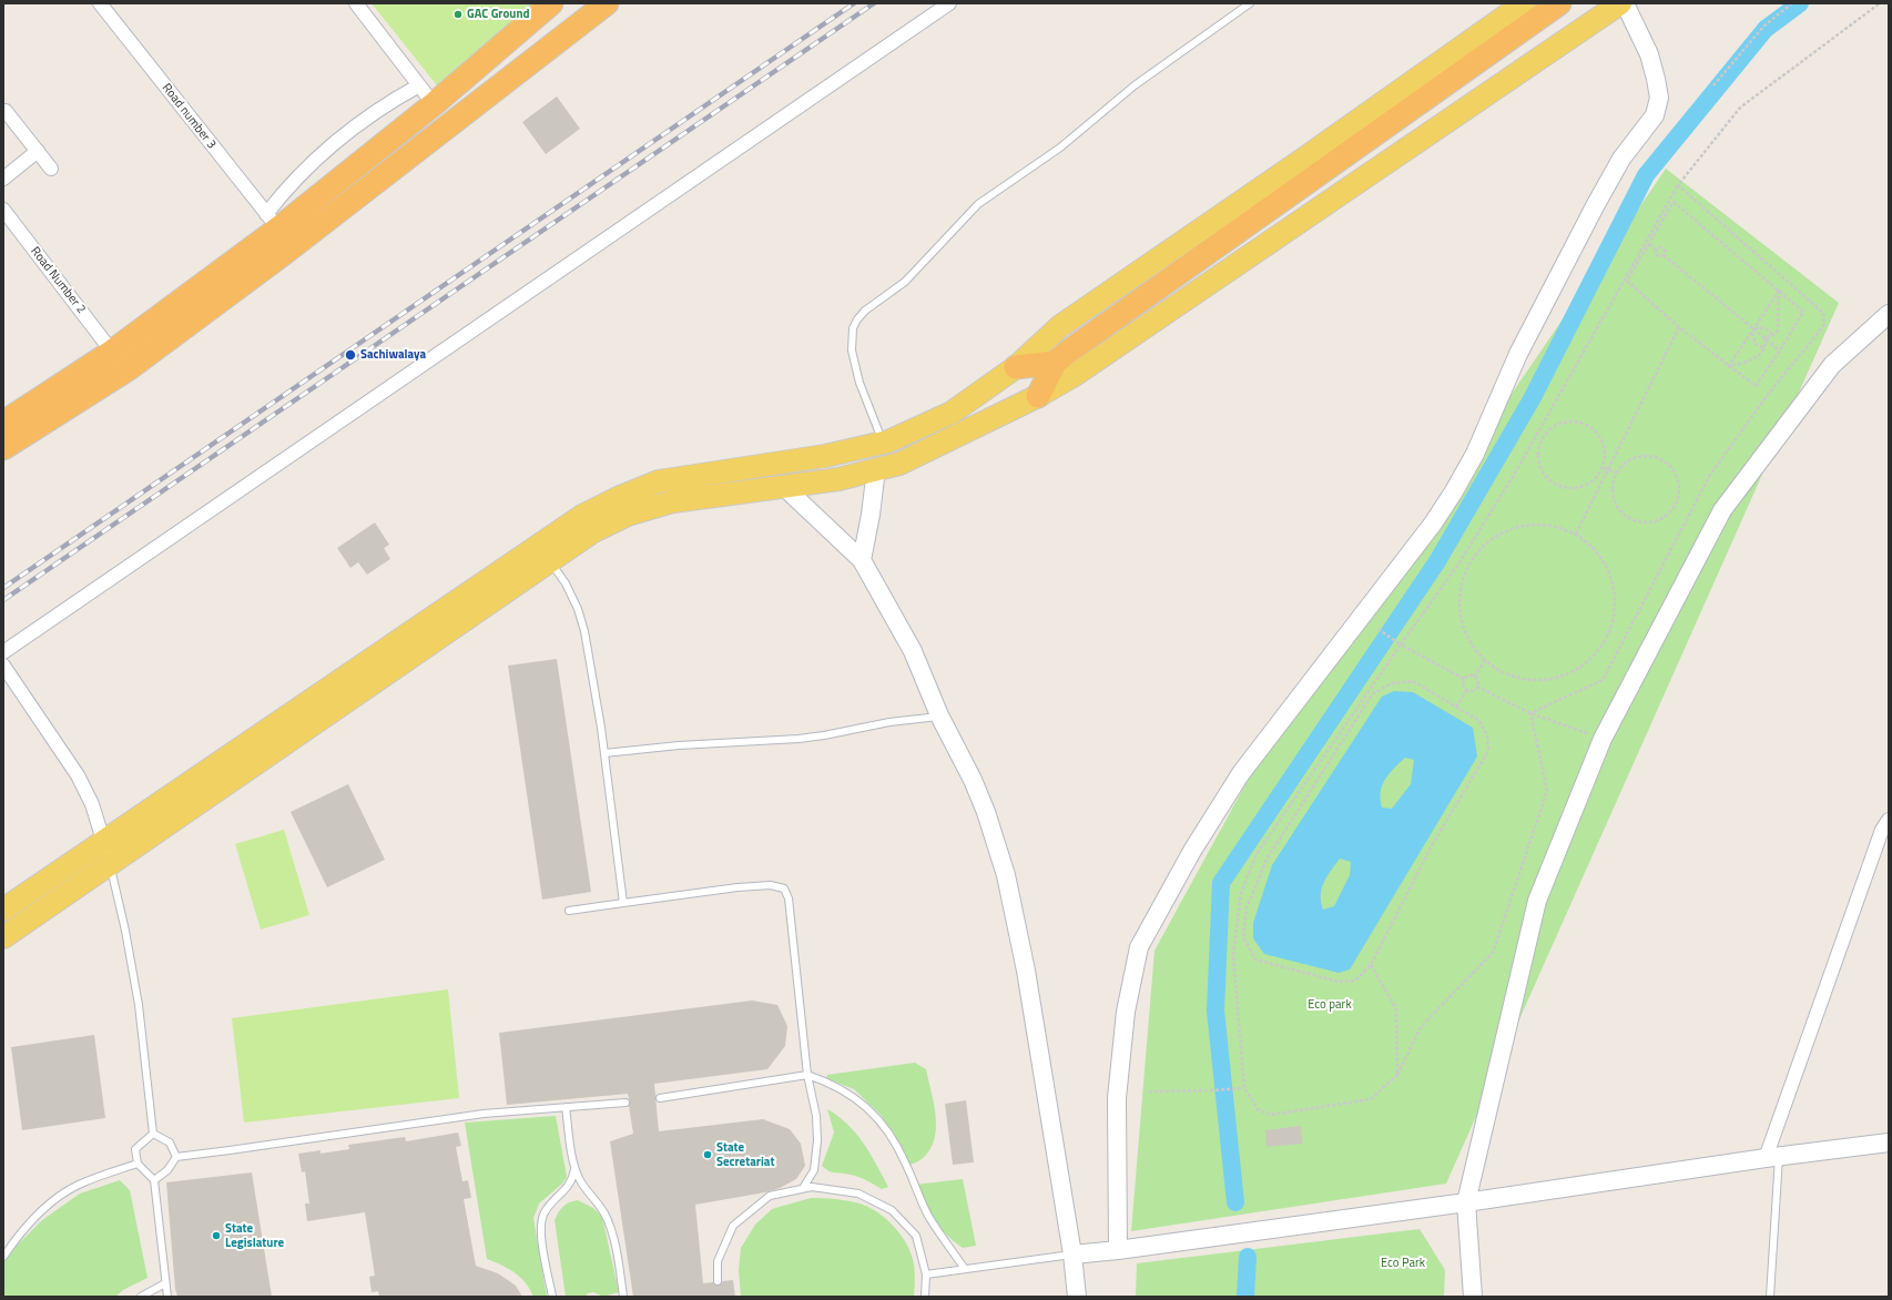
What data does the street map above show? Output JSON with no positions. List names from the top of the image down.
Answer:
{
  "streets": {
    "street": ["Road number 3", "Road Number 2"]
  },
  "parks": ["Eco park", "Eco Park"],
  "places": [
    "GAC Ground",
    "Sachiwalaya",
    "State Secretariat",
    "State Legislature"
  ]
}
